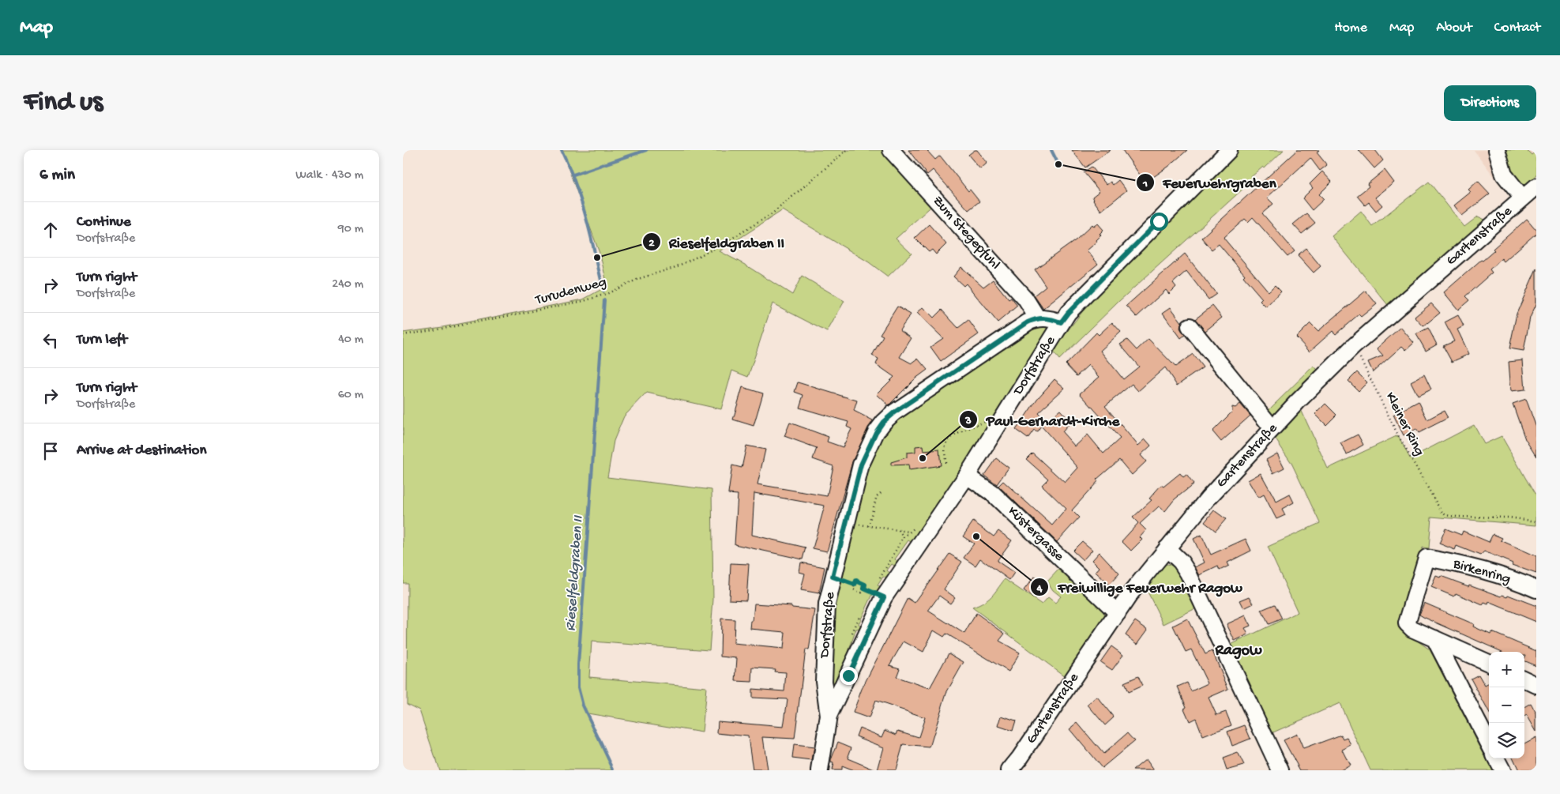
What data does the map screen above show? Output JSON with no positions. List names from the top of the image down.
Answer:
{
  "streets": {
    "street": [
      "Zum Stegepfuhl",
      "Gartenstraße",
      "Dorfstraße",
      "Küstergasse",
      "Birkenring"
    ],
    "path": ["Turudenweg", "Kleiner Ring"]
  },
  "crossings": [
    ["Zum Stegepfuhl", "Dorfstraße"],
    ["Gartenstraße", "Kleiner Ring"],
    ["Gartenstraße", "Küstergasse"],
    ["Dorfstraße", "Küstergasse"]
  ],
  "districts": ["Ragow"],
  "water": ["Rieselfeldgraben II"],
  "places": [
    "Feuerwehrgraben",
    "Rieselfeldgraben II",
    "Paul-Gerhardt-Kirche",
    "Freiwillige Feuerwehr Ragow"
  ],
  "page": {
    "header": "Map",
    "nav": [
      "Home",
      "Map",
      "About",
      "Contact"
    ],
    "buttons": "Directions",
    "title": "Find us",
    "heading": ["6 min", "Walk · 430 m"],
    "list": [
      ["Continue", "Dorfstraße", "90 m"],
      ["Turn right", "Dorfstraße", "240 m"],
      ["Turn left", "40 m"],
      ["Turn right", "Dorfstraße", "60 m"],
      "Arrive at destination"
    ],
    "map_buttons": ["+", "−"]
  }
}
